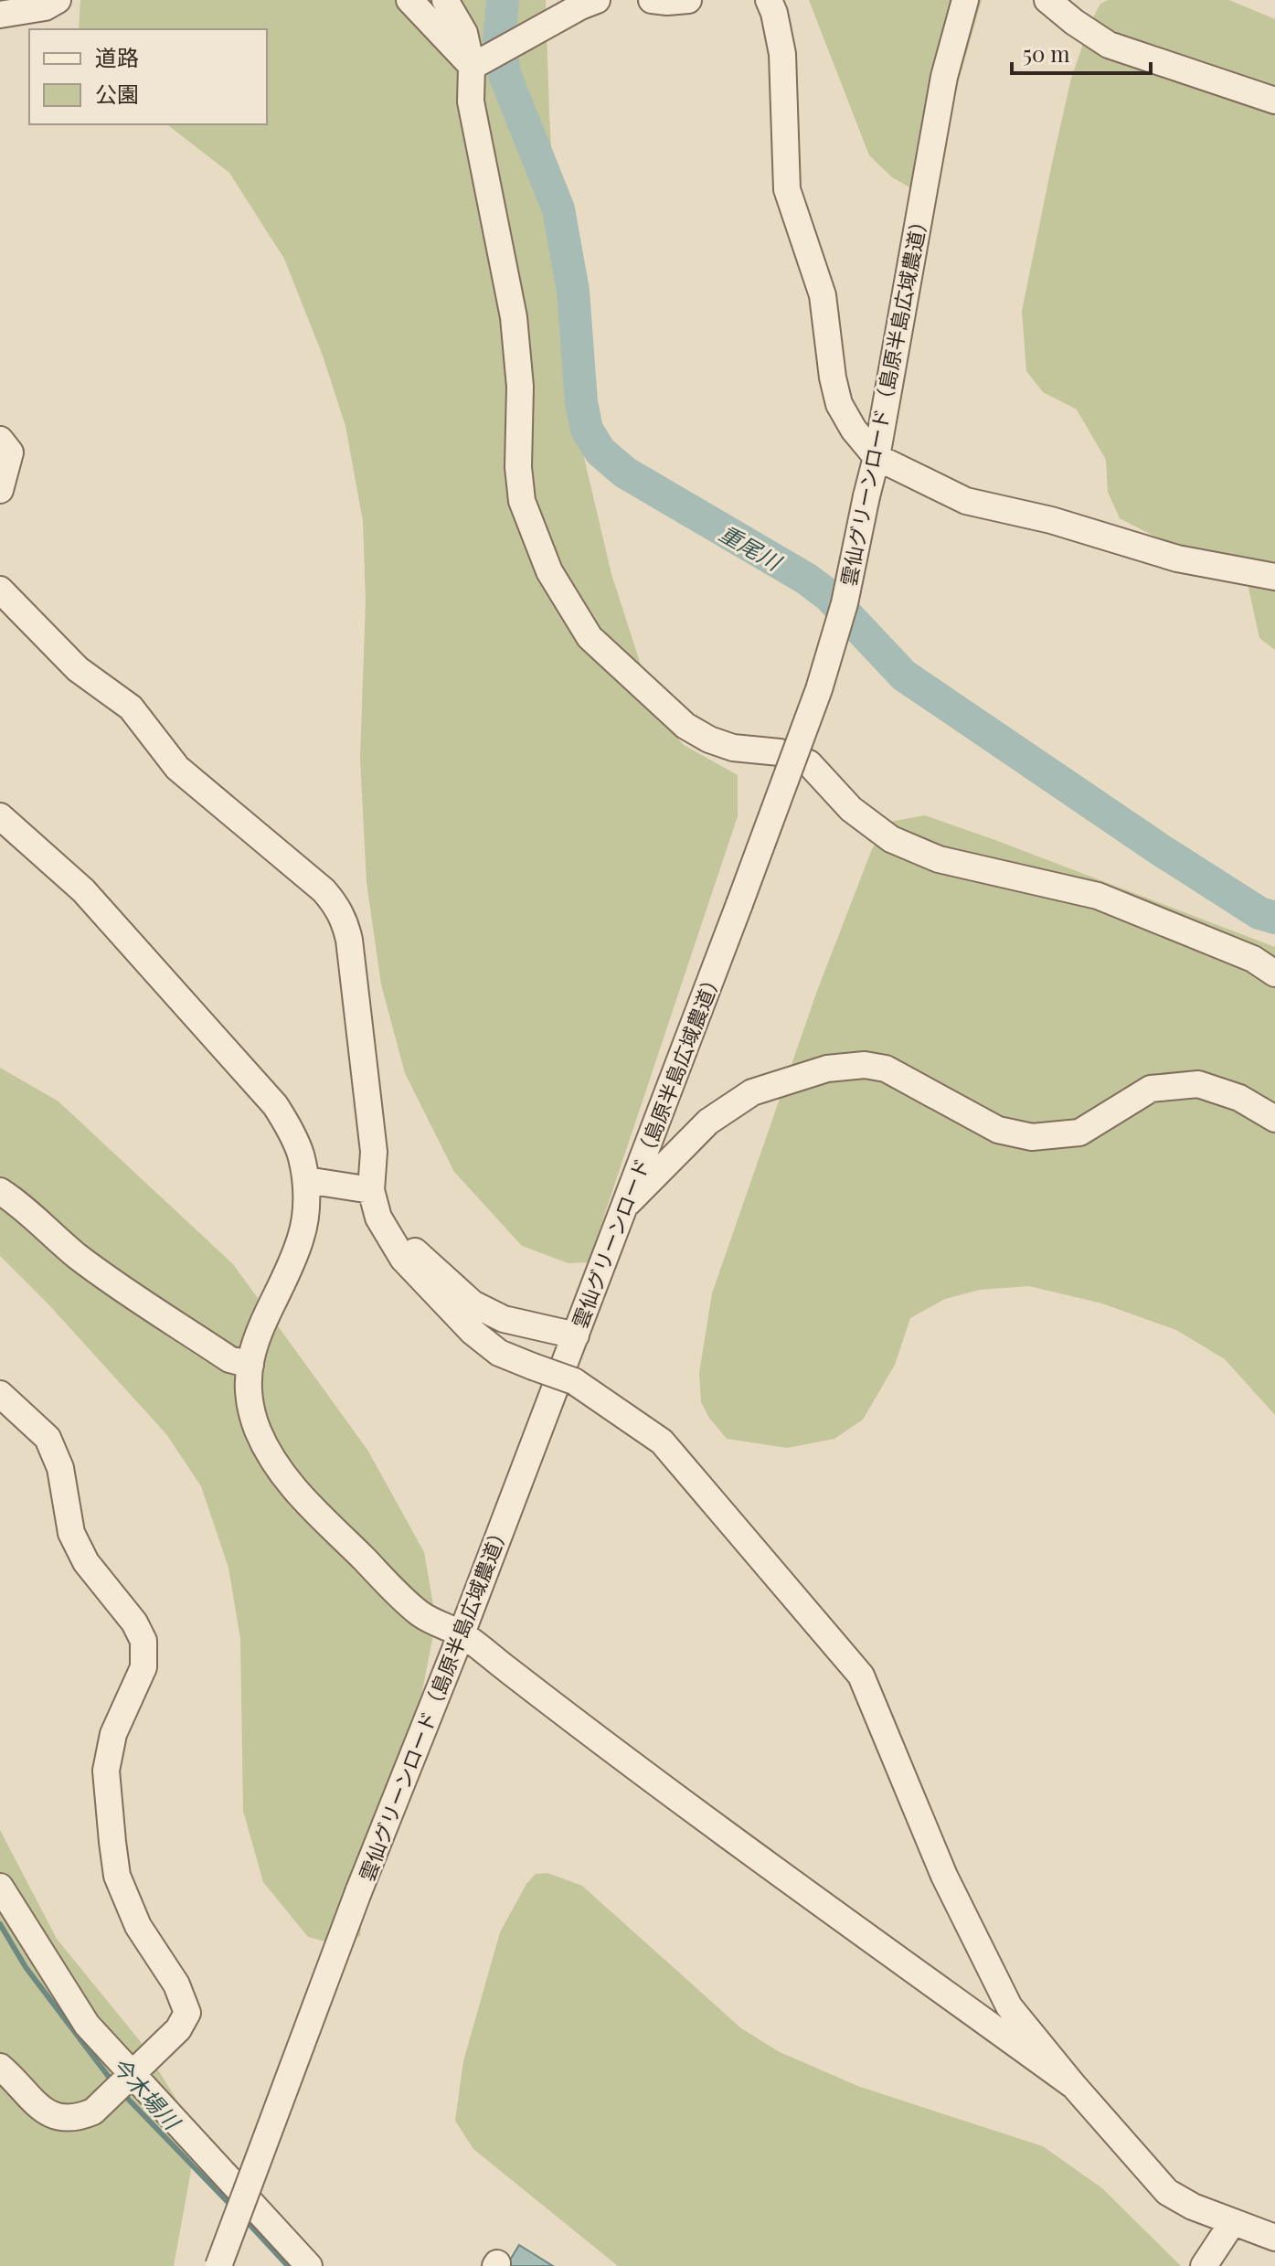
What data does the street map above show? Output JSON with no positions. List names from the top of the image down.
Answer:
{
  "streets": {
    "street": ["雲仙グリーンロード（島原半島広域農道）"]
  },
  "water": ["重尾川", "今木場川"],
  "legend": ["道路", "公園"],
  "scale_bar": "50 m"
}
